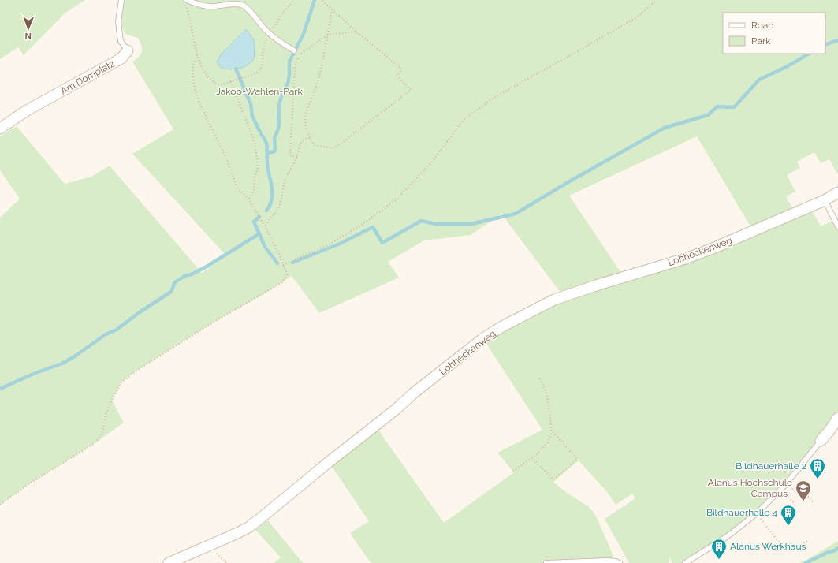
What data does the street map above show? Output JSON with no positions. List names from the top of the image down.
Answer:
{
  "streets": {
    "street": ["Am Domplatz", "Lohheckenweg"]
  },
  "parks": ["Jakob-Wahlen-Park"],
  "places": {
    "building": ["Bildhauerhalle 2", "Bildhauerhalle 4", "Alanus Werkhaus"],
    "school or university": ["Alanus Hochschule Campus I"]
  },
  "legend": ["Road", "Park"],
  "north": "bottom"
}
